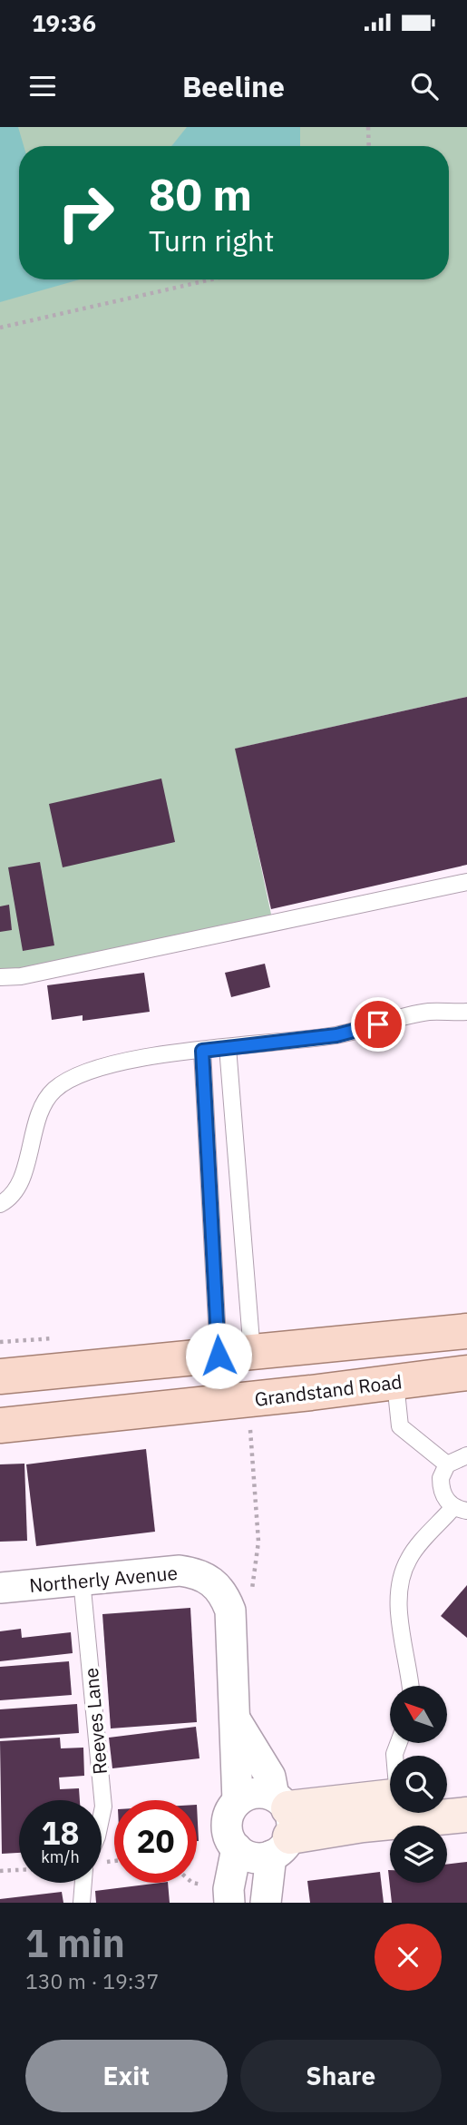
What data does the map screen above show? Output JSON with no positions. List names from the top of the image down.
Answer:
{
  "streets": {
    "main road": ["Grandstand Road"],
    "street": ["Northerly Avenue"],
    "lane": ["Reeves Lane"]
  },
  "crossings": [
    ["Northerly Avenue", "Reeves Lane"]
  ],
  "north": "top left",
  "page": {
    "status": "19:36",
    "header": "Beeline",
    "turn": ["80 m", "Turn right"],
    "speed": "18 km/h",
    "limit": "20",
    "heading": ["1 min", "130 m · 19:37"],
    "buttons": ["Exit", "Share"]
  }
}
